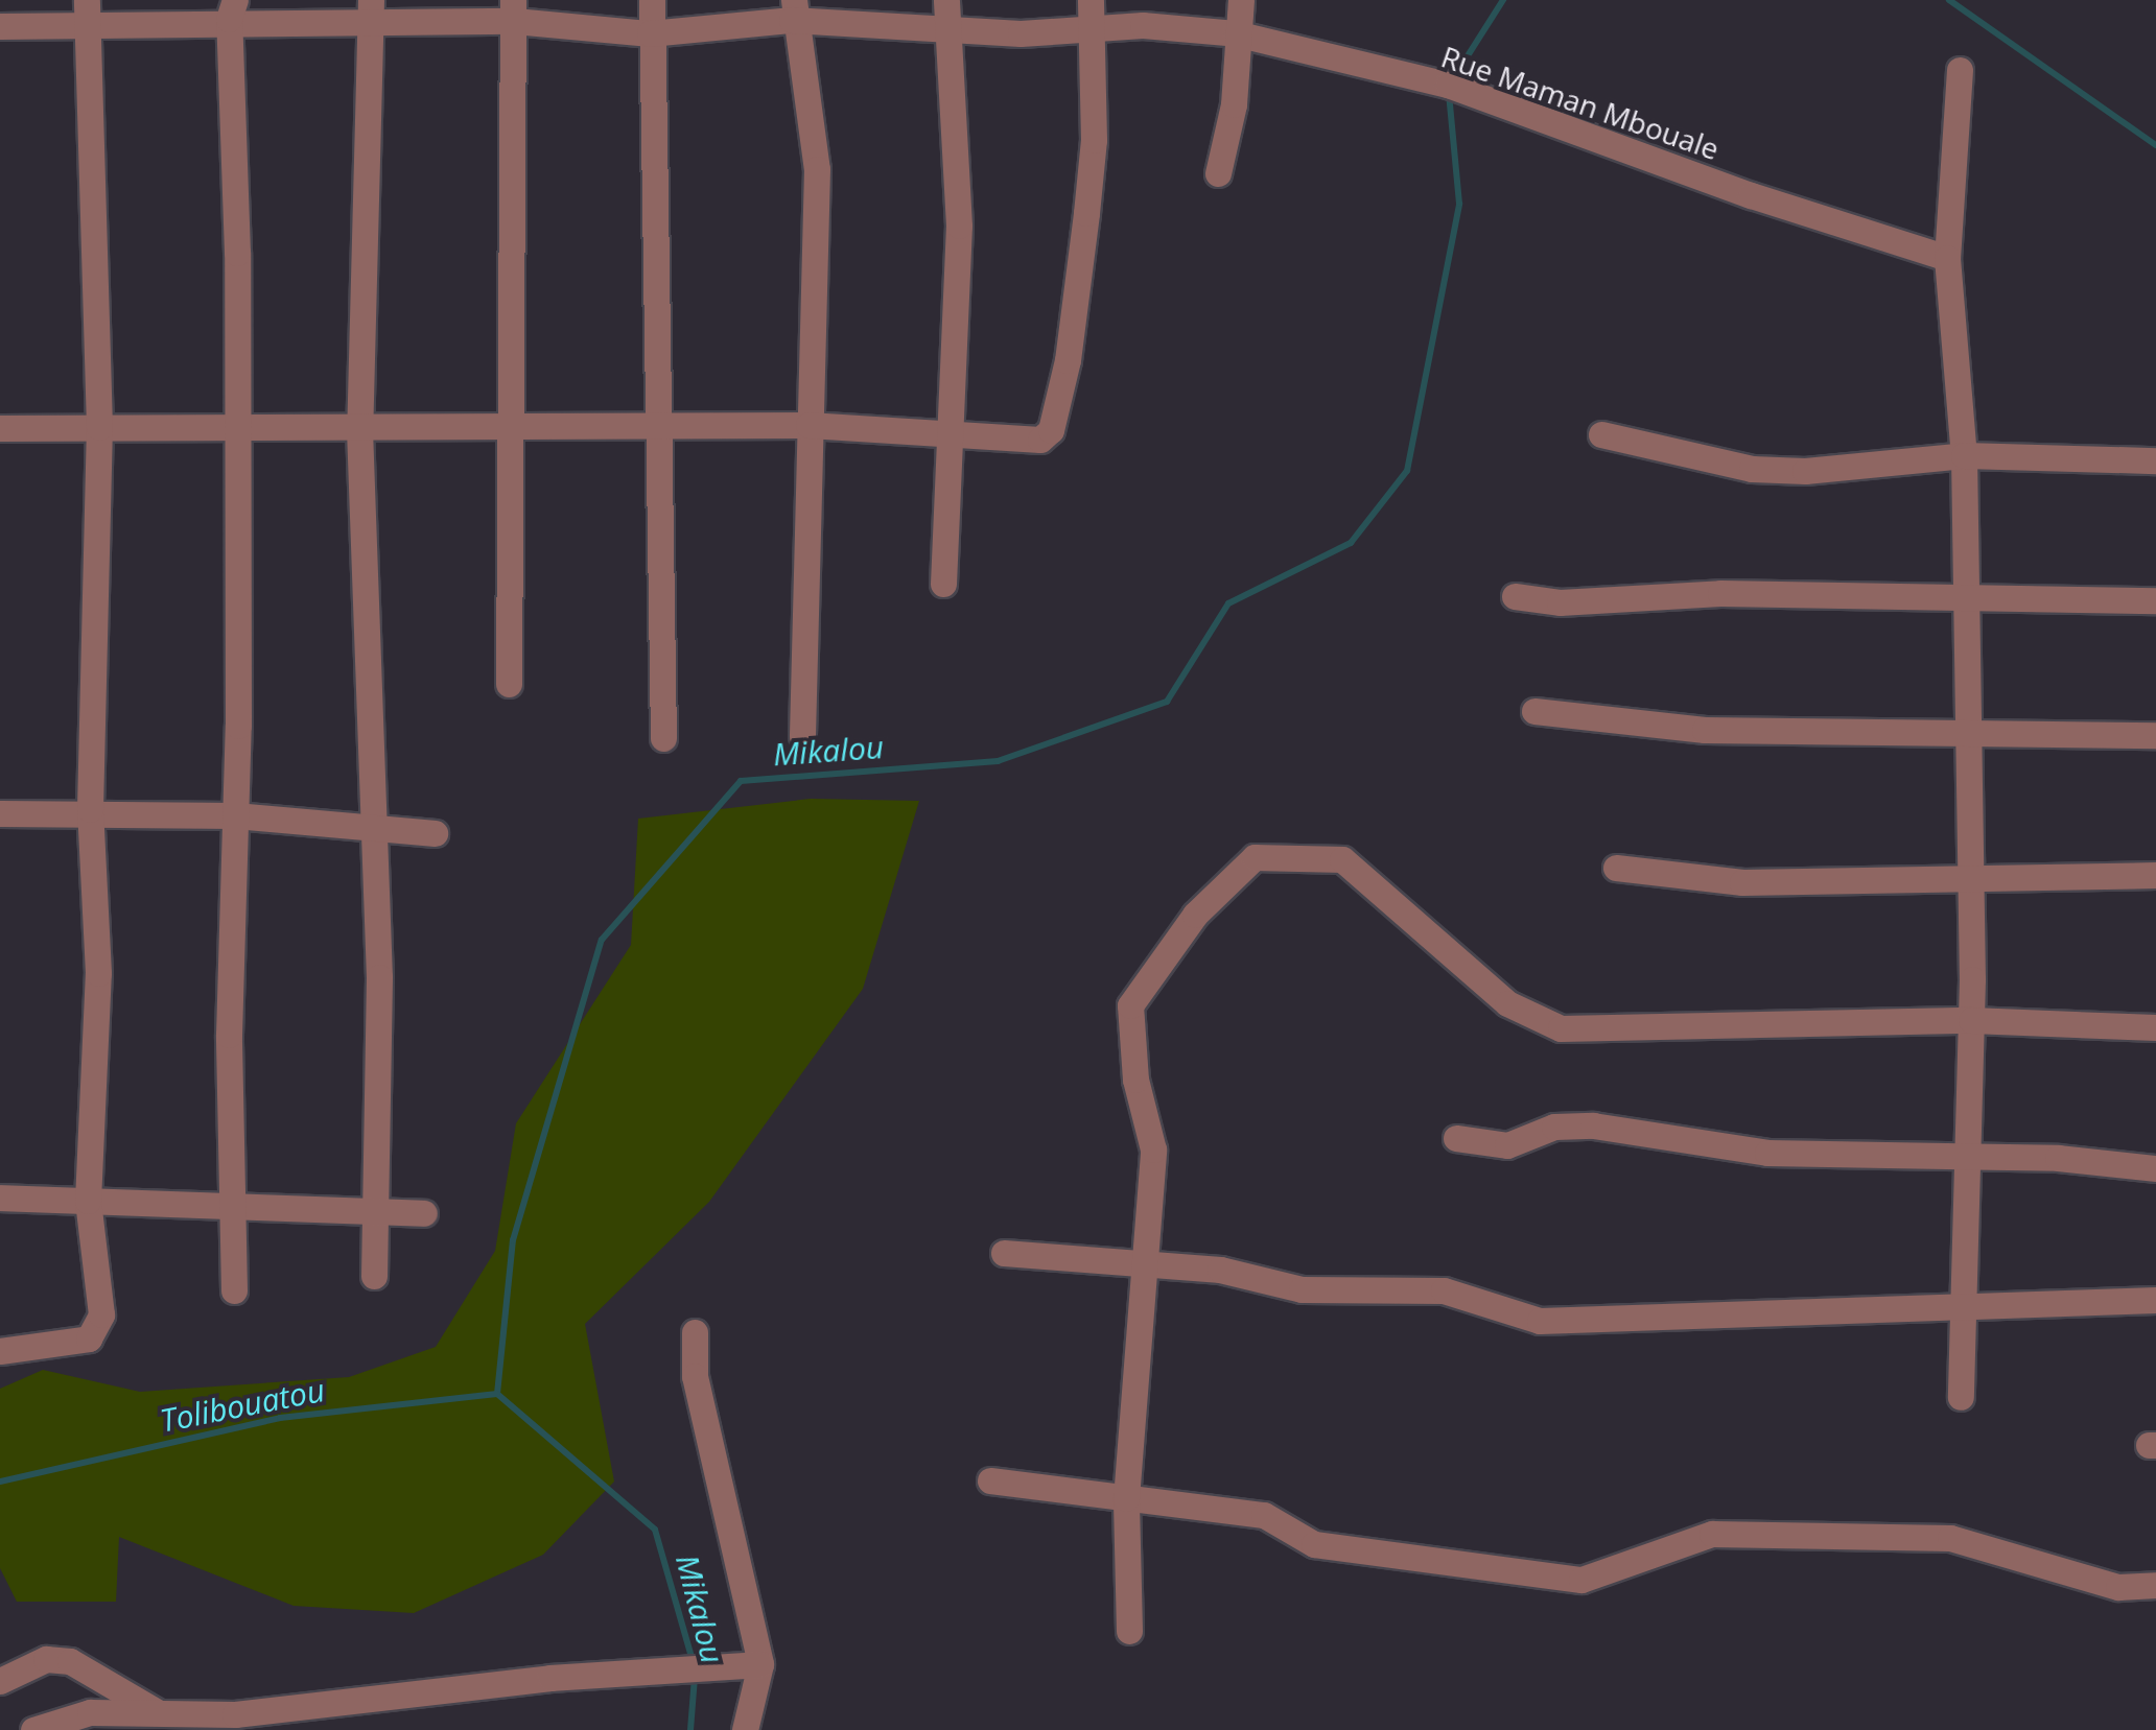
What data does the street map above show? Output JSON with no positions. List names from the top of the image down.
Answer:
{
  "streets": {
    "street": ["Rue Maman Mbouale"]
  },
  "water": ["Mikalou", "Tolibouatou"]
}
